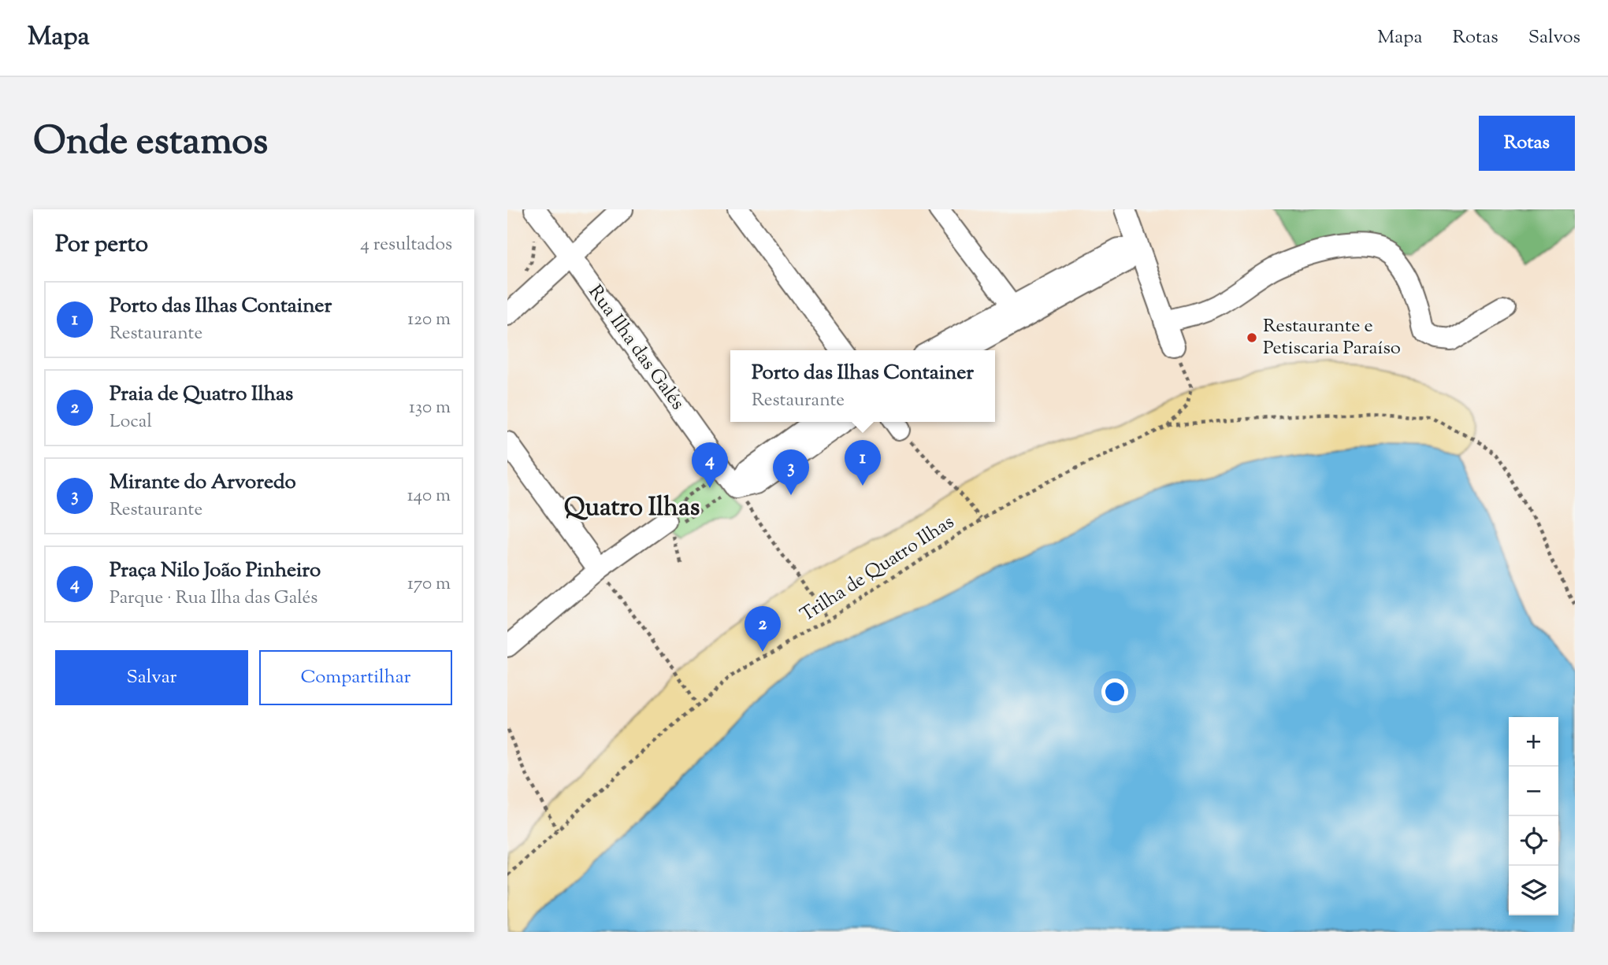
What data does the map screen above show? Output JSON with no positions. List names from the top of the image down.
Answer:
{
  "streets": {
    "street": ["Rua Ilha das Galés"],
    "path": ["Trilha de Quatro Ilhas"]
  },
  "districts": ["Quatro Ilhas"],
  "places": ["Restaurante e Petiscaria Paraíso"],
  "page": {
    "header": "Mapa",
    "nav": ["Mapa", "Rotas", "Salvos"],
    "title": "Onde estamos",
    "buttons": [
      "Rotas",
      ["Salvar", "Compartilhar"]
    ],
    "heading": ["Por perto", "4 resultados"],
    "list": [
      {
        "mark": "1",
        "name": "Porto das Ilhas Container",
        "note": "Restaurante",
        "value": "120 m"
      },
      {
        "mark": "2",
        "name": "Praia de Quatro Ilhas",
        "note": "Local",
        "value": "130 m"
      },
      {
        "mark": "3",
        "name": "Mirante do Arvoredo",
        "note": "Restaurante",
        "value": "140 m"
      },
      {
        "mark": "4",
        "name": "Praça Nilo João Pinheiro",
        "note": "Parque · Rua Ilha das Galés",
        "value": "170 m"
      }
    ],
    "popup": ["Porto das Ilhas Container", "Restaurante"],
    "pins": [
      "1",
      "4",
      "3",
      "2"
    ],
    "map_buttons": ["+", "−"]
  }
}
